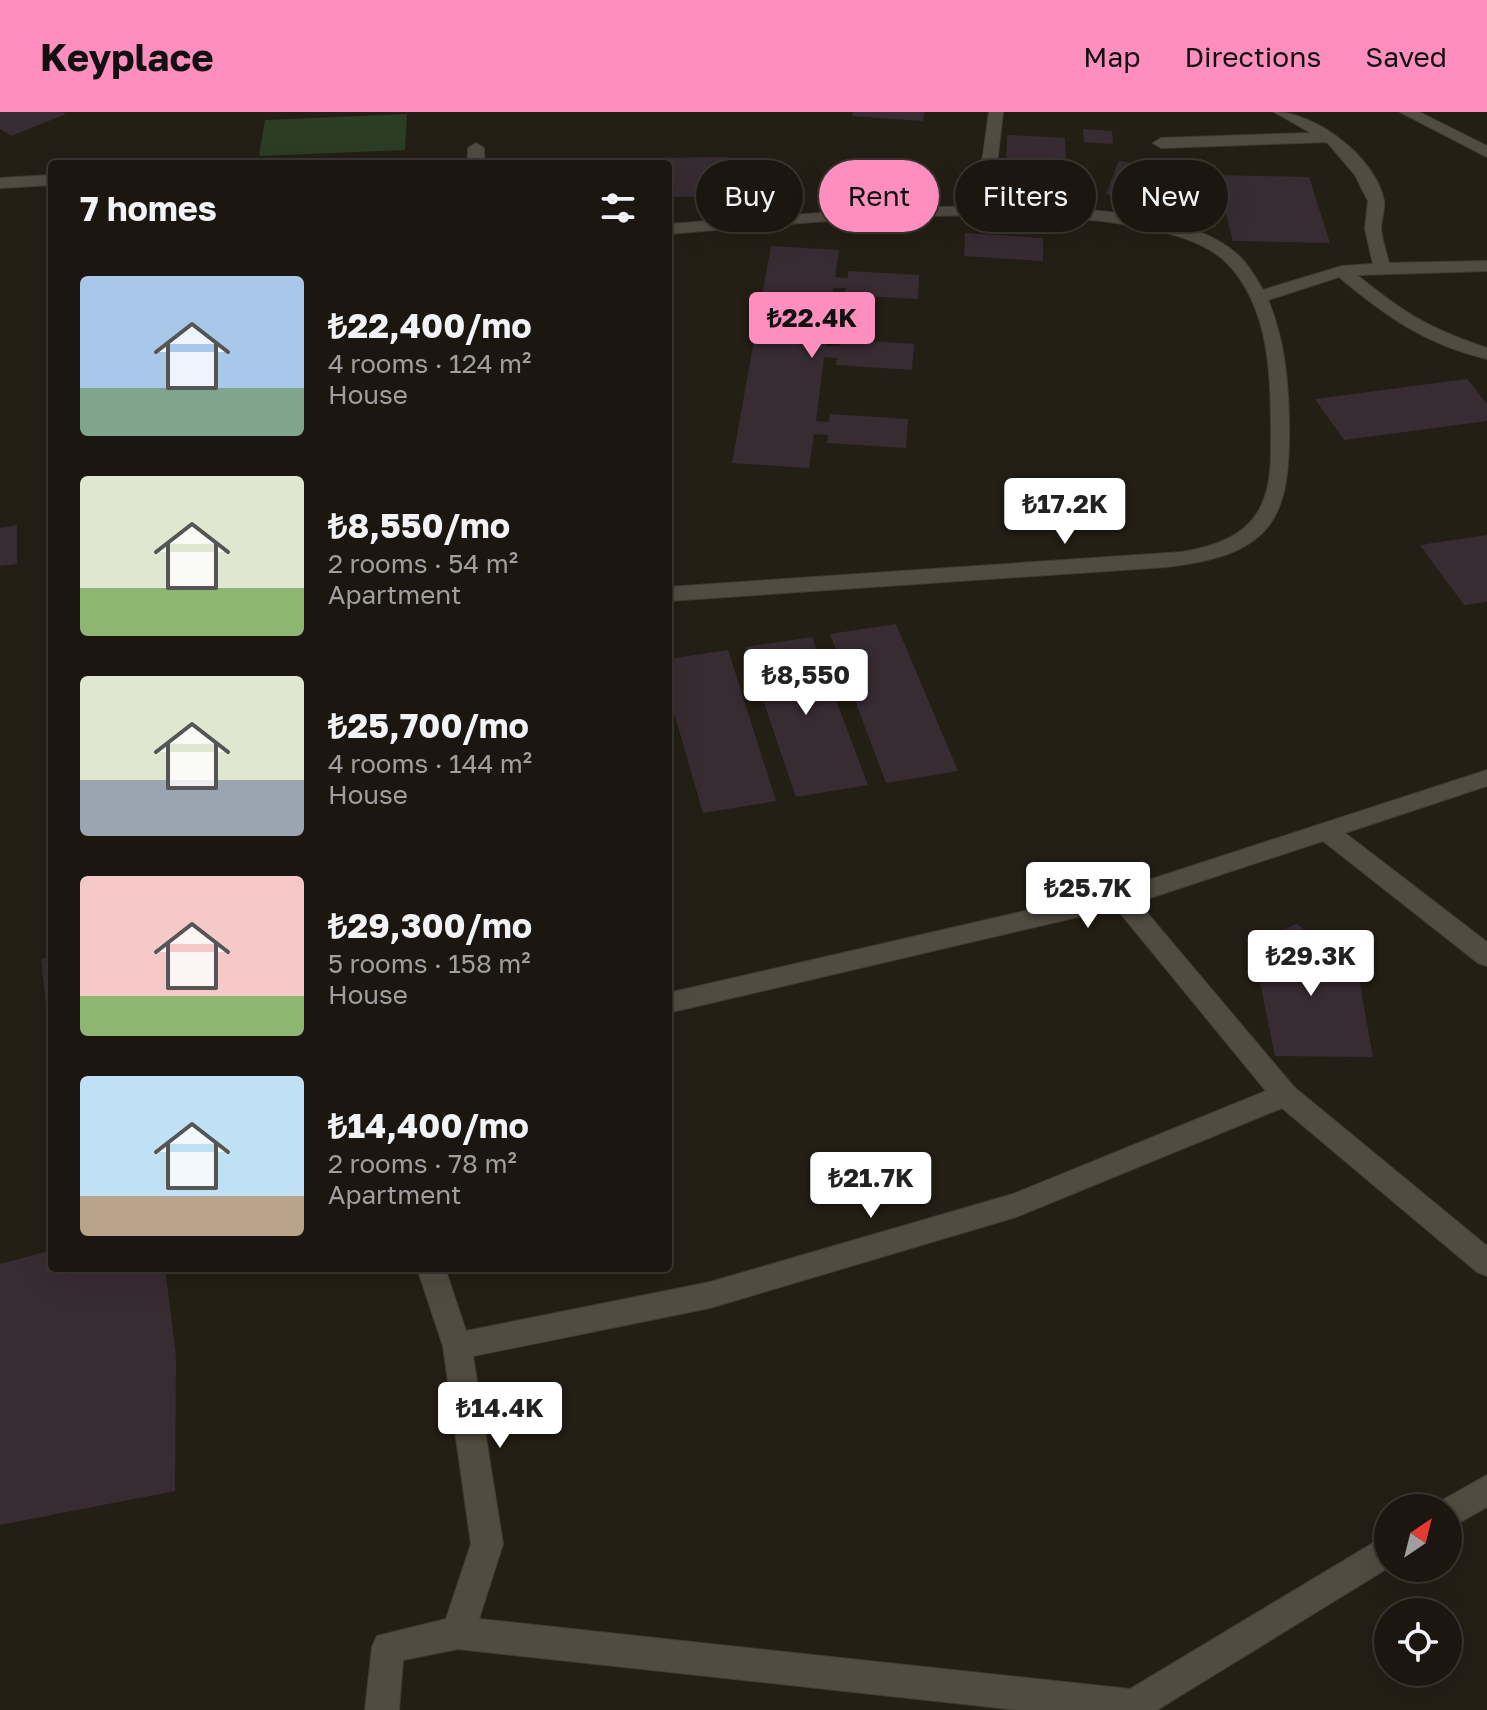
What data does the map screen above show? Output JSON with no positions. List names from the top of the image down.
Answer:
{
  "north": "top right",
  "page": {
    "header": "Keyplace",
    "nav": ["Map", "Directions", "Saved"],
    "chip": [
      "Buy",
      "Rent",
      "Filters",
      "New"
    ],
    "heading": "7 homes",
    "list": [
      {
        "name": "₺22,400/mo",
        "note": "4 rooms · 124 m² · House"
      },
      {
        "name": "₺8,550/mo",
        "note": "2 rooms · 54 m² · Apartment"
      },
      {
        "name": "₺25,700/mo",
        "note": "4 rooms · 144 m² · House"
      },
      {
        "name": "₺29,300/mo",
        "note": "5 rooms · 158 m² · House"
      },
      {
        "name": "₺14,400/mo",
        "note": "2 rooms · 78 m² · Apartment"
      }
    ],
    "price": [
      "₺22.4K",
      "₺17.2K",
      "₺8,550",
      "₺25.7K",
      "₺29.3K",
      "₺21.7K",
      "₺14.4K"
    ]
  }
}
